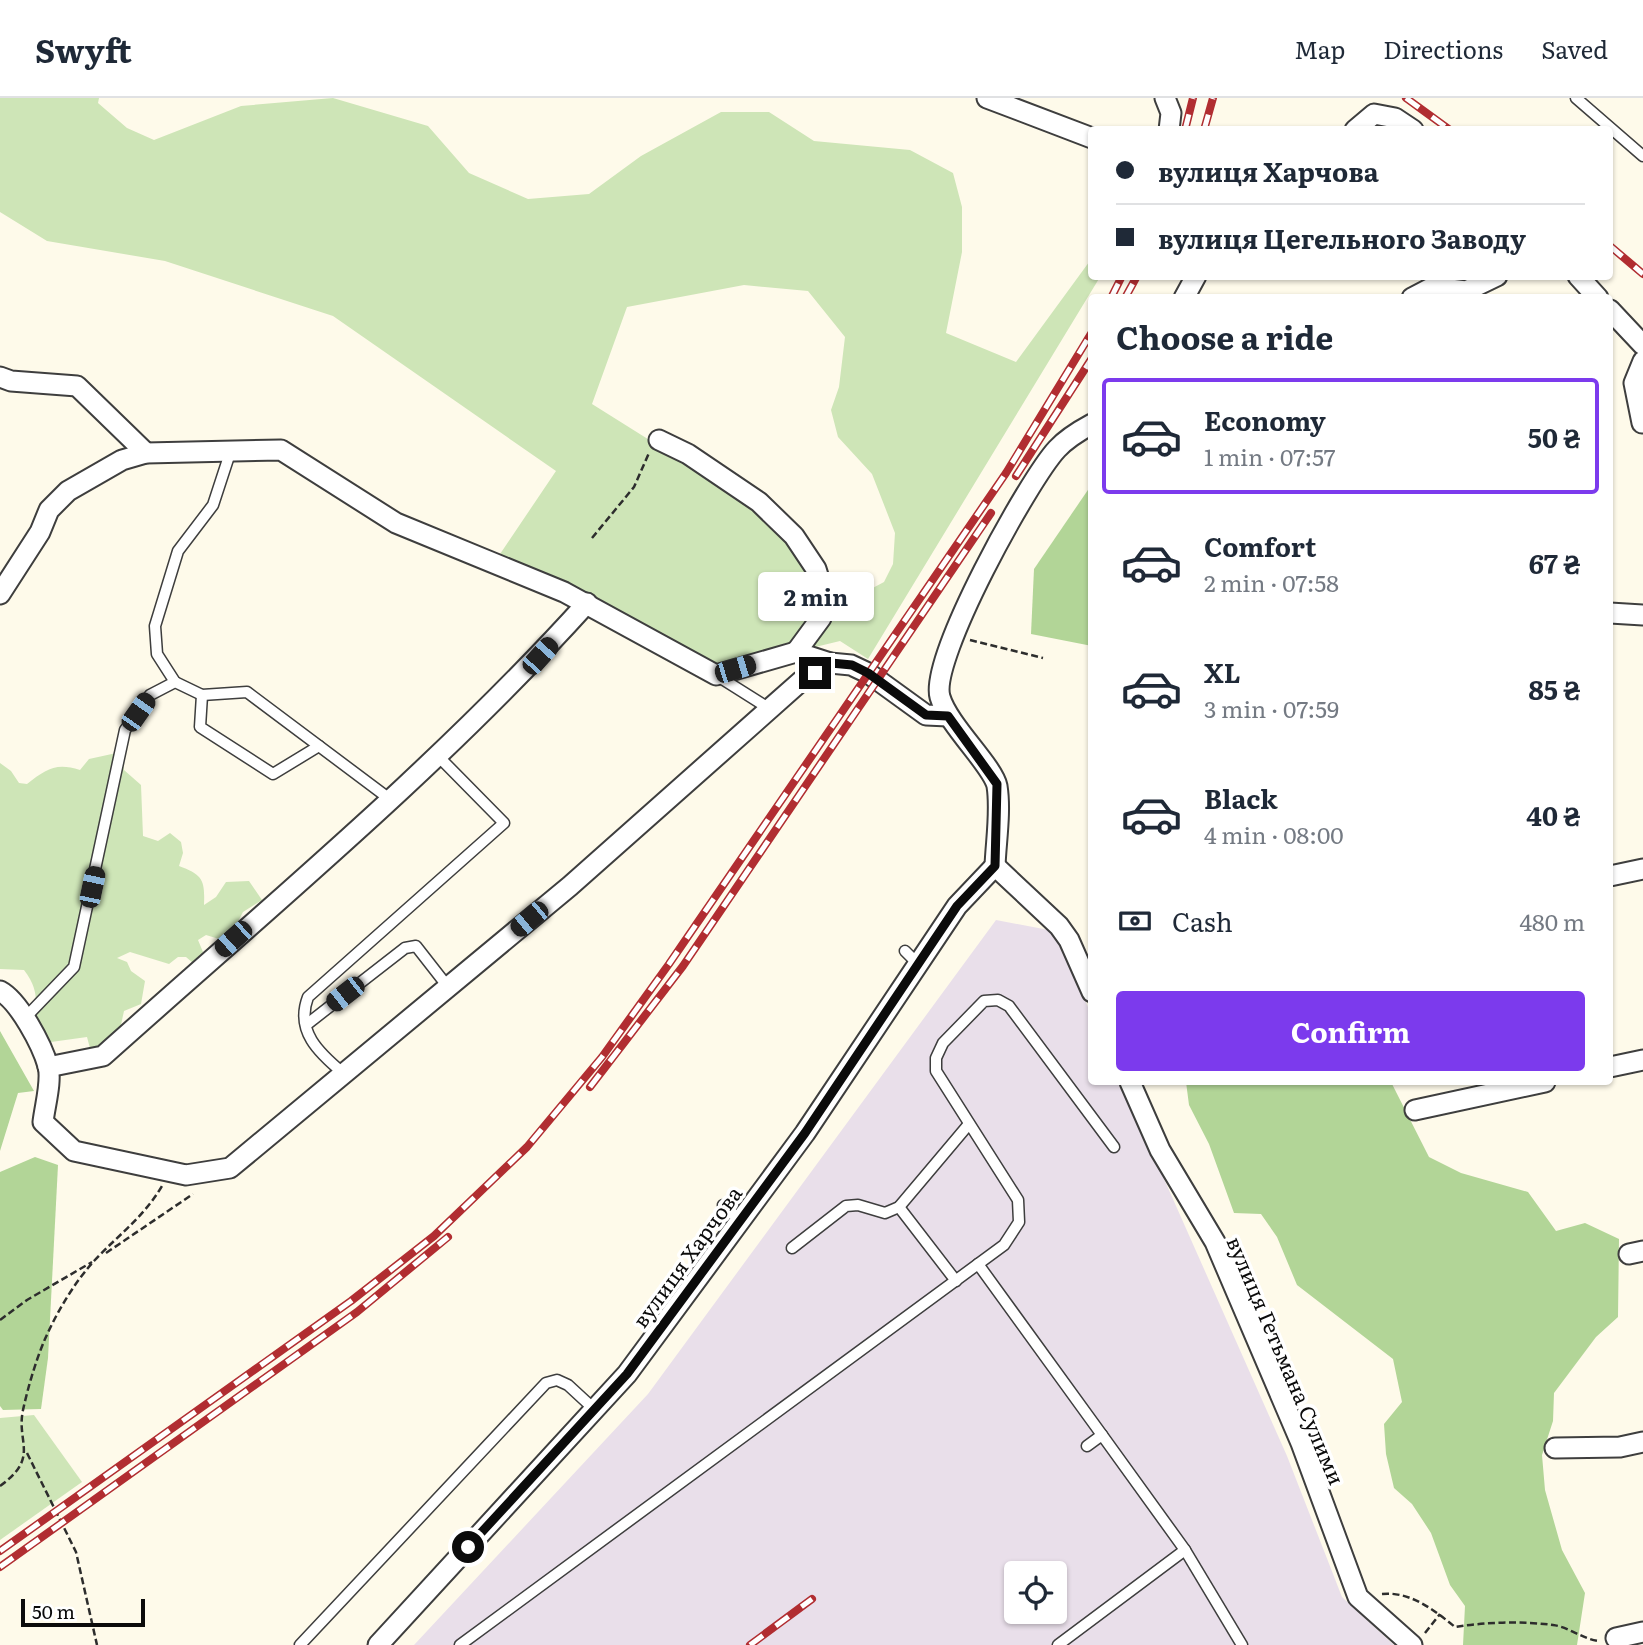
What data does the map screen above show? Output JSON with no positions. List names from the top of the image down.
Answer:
{
  "streets": {
    "street": ["вулиця Харчова", "вулиця Гетьмана Сулими"]
  },
  "scale_bar": "50 m",
  "page": {
    "header": "Swyft",
    "nav": ["Map", "Directions", "Saved"],
    "banner": ["вулиця Харчова", "вулиця Цегельного Заводу"],
    "heading": "Choose a ride",
    "list": [
      {
        "name": "Economy",
        "note": "1 min · 07:57",
        "value": "50 ₴"
      },
      {
        "name": "Comfort",
        "note": "2 min · 07:58",
        "value": "67 ₴"
      },
      {
        "name": "XL",
        "note": "3 min · 07:59",
        "value": "85 ₴"
      },
      {
        "name": "Black",
        "note": "4 min · 08:00",
        "value": "40 ₴"
      }
    ],
    "bubble": "2 min",
    "pay": ["Cash", "480 m"],
    "buttons": "Confirm",
    "scale": "50 m"
  }
}
